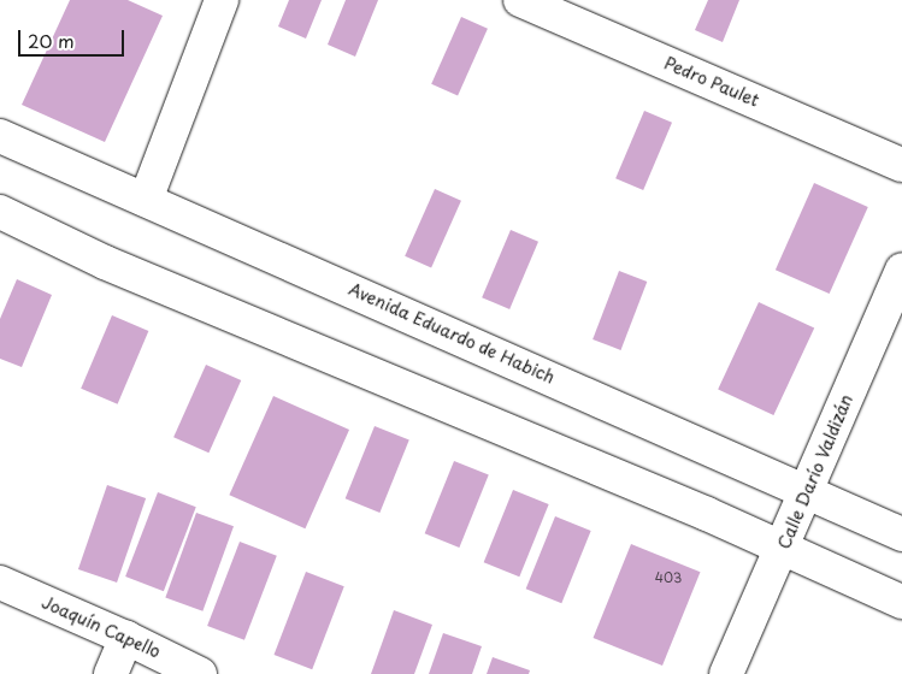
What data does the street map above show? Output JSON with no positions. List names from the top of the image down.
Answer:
{
  "streets": {
    "main road": [
      "Pedro Paulet",
      "Avenida Eduardo de Habich",
      "Calle Darío Valdizán",
      "Joaquín Capello"
    ]
  },
  "crossings": [
    ["Avenida Eduardo de Habich", "Calle Darío Valdizán"]
  ],
  "house_numbers": ["403"],
  "scale_bar": "20 m"
}
